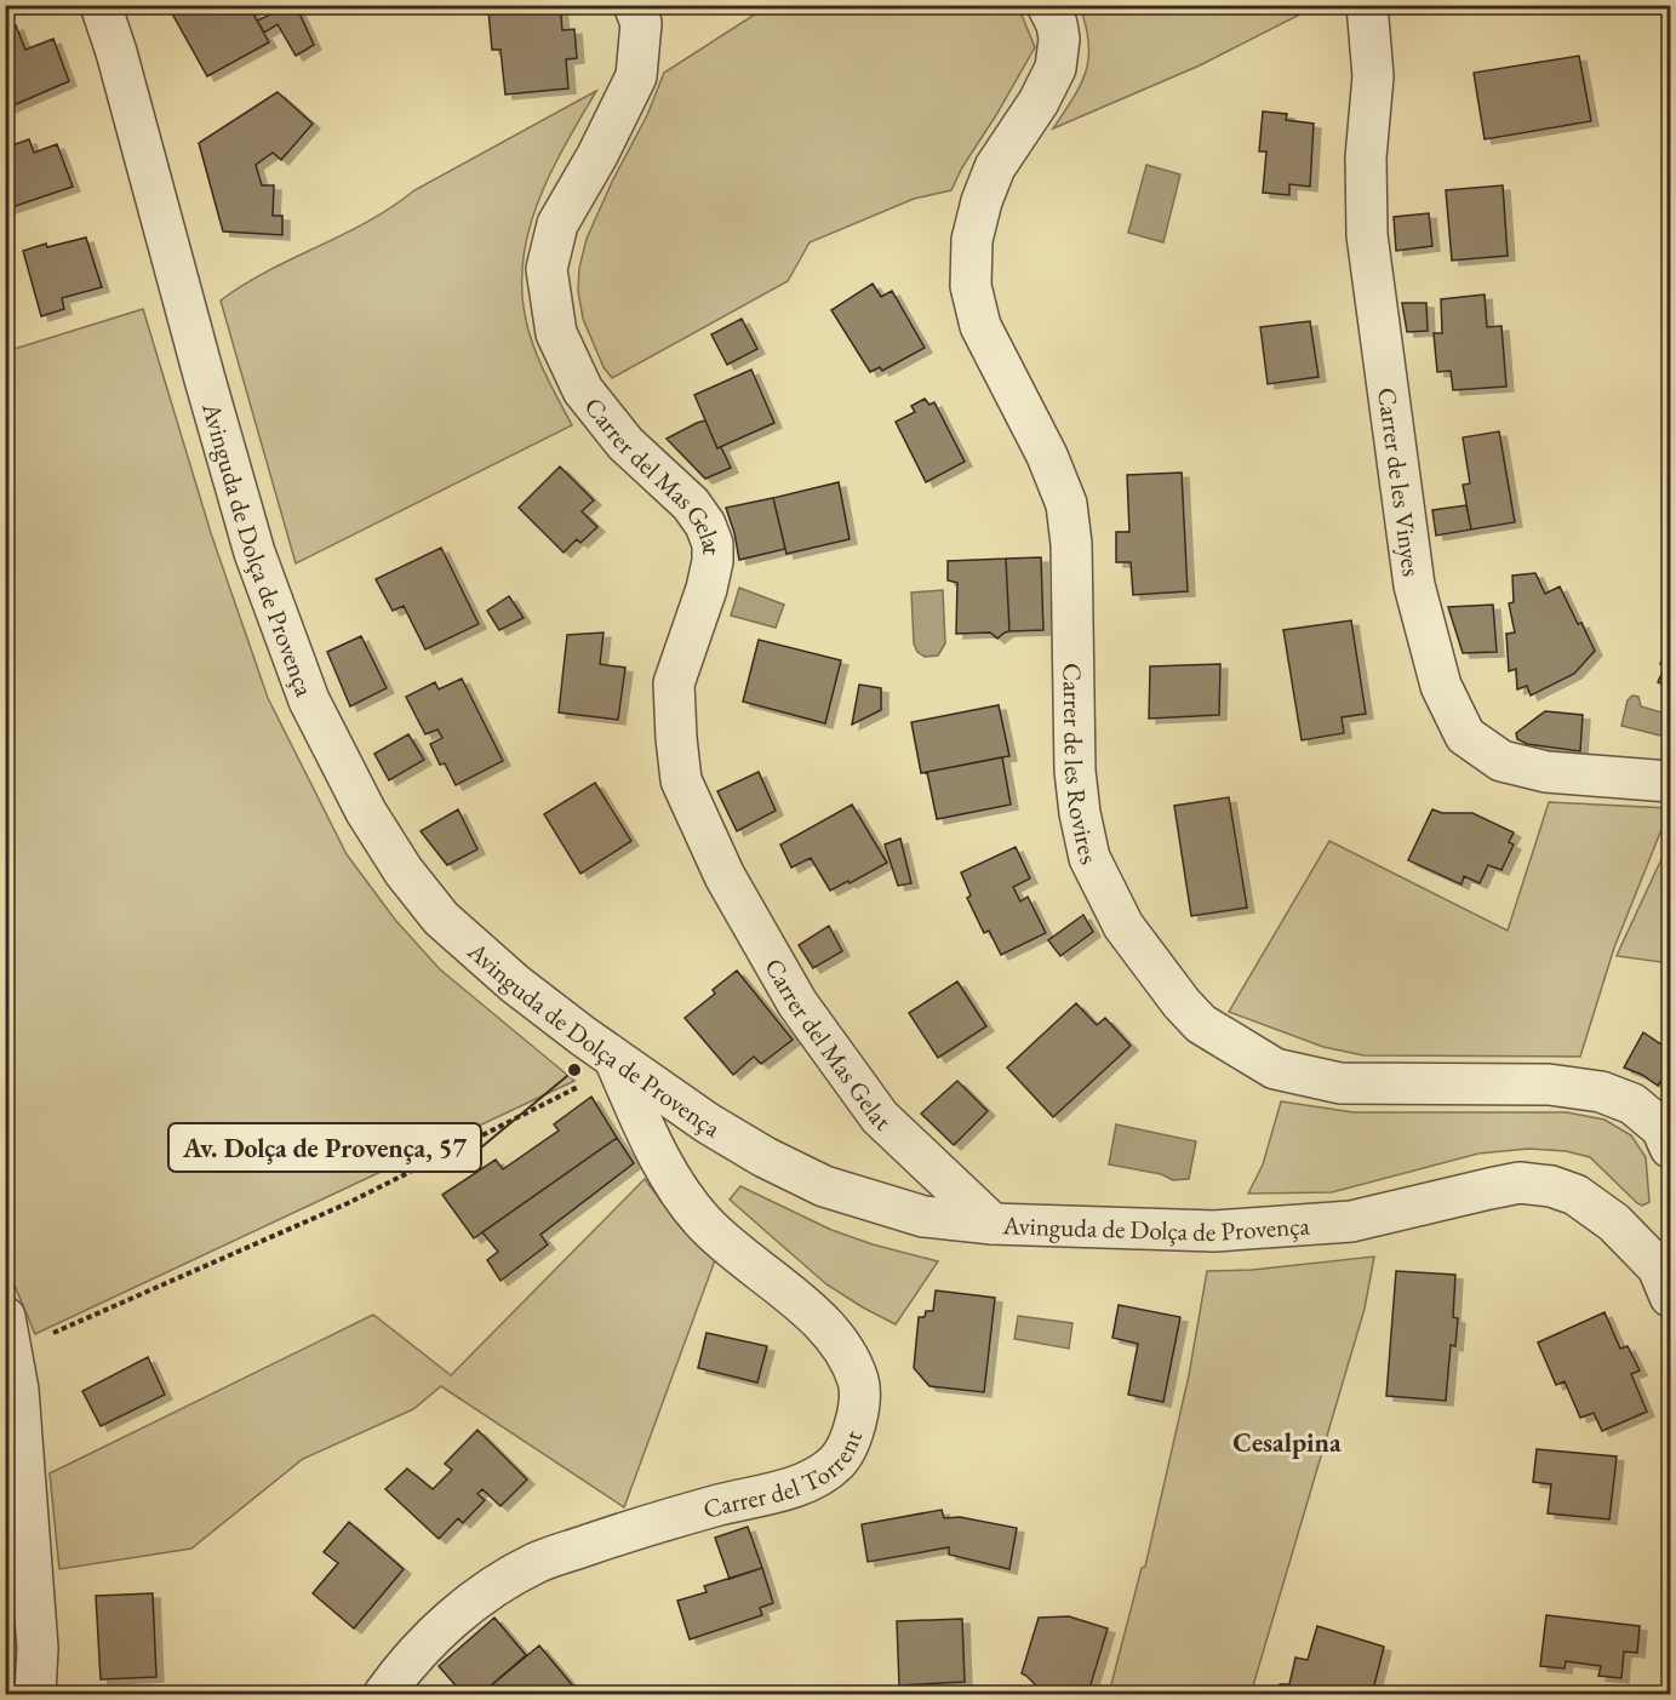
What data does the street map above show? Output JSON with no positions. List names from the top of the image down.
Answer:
{
  "streets": {
    "street": [
      "Carrer del Mas Gelat",
      "Carrer de les Vinyes",
      "Avinguda de Dolça de Provença",
      "Carrer de les Rovires",
      "Carrer del Torrent"
    ]
  },
  "crossings": [
    ["Carrer del Mas Gelat", "Avinguda de Dolça de Provença"],
    ["Avinguda de Dolça de Provença", "Carrer del Torrent"]
  ],
  "districts": ["Cesalpina"],
  "places": ["Av. Dolça de Provença, 57"]
}
